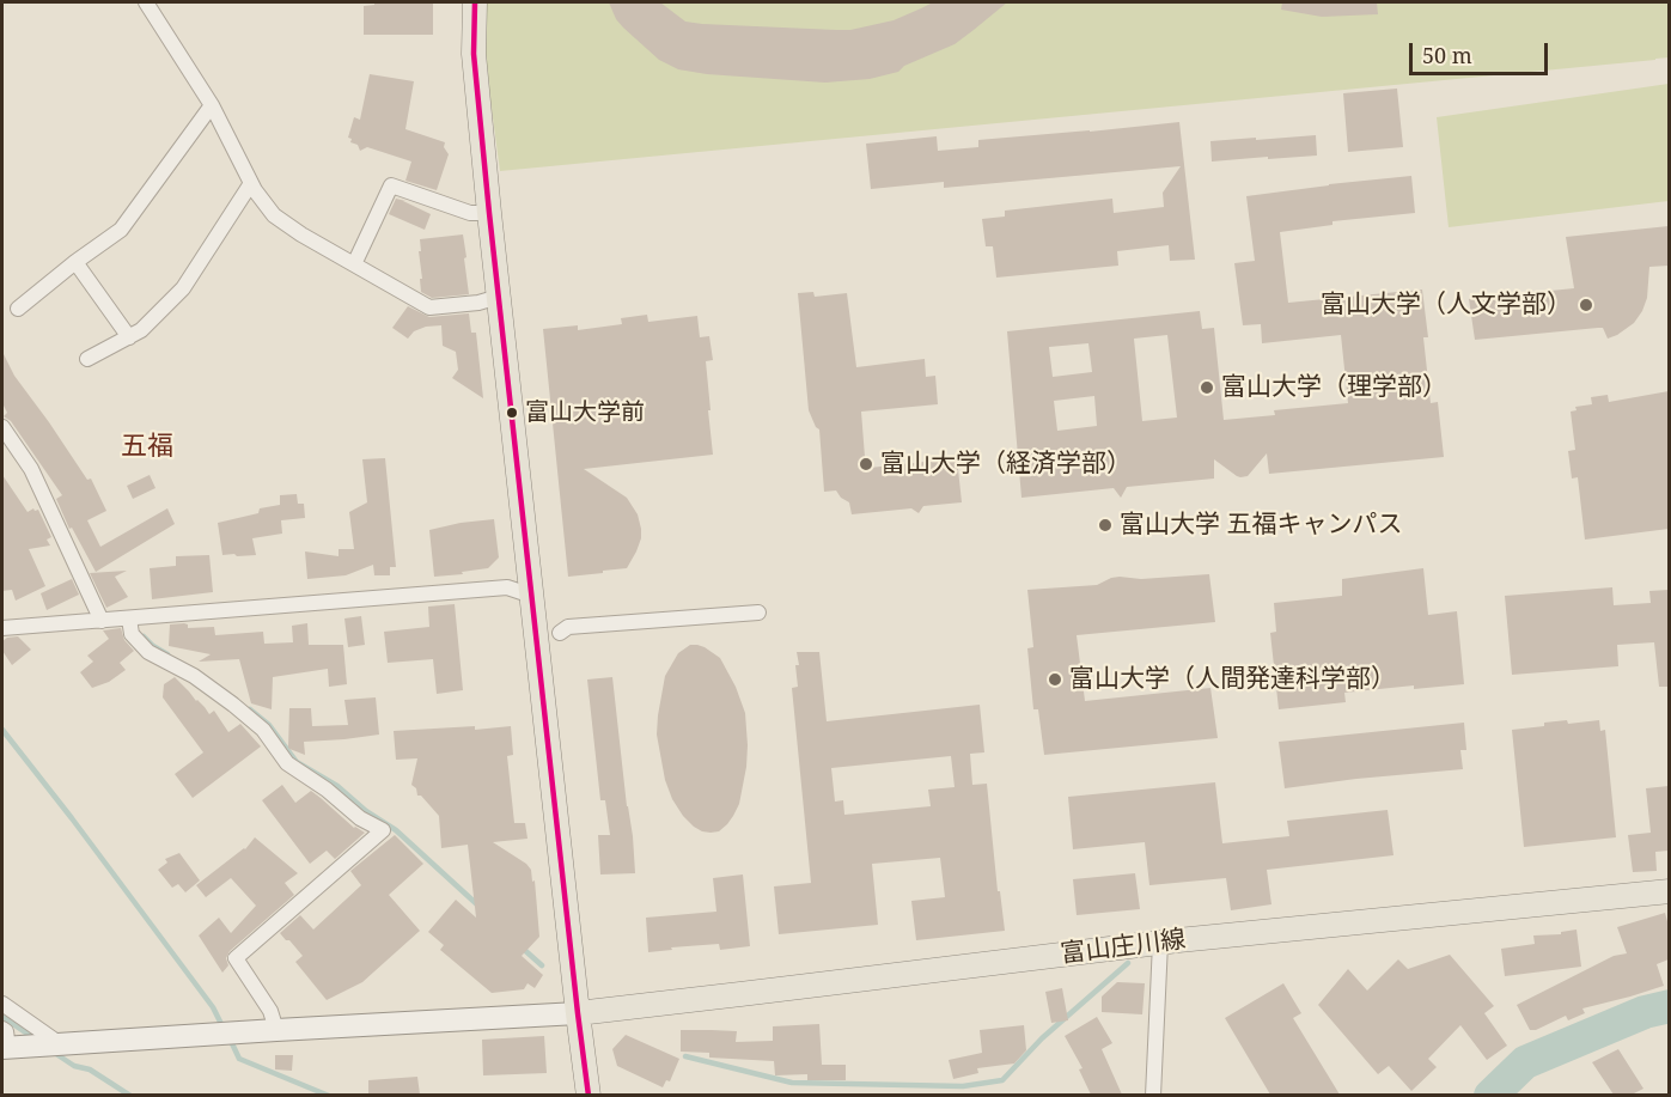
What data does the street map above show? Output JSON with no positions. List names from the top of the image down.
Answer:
{
  "streets": {
    "main road": ["富山庄川線"]
  },
  "districts": ["五福"],
  "places": [
    "富山大学（人文学部）",
    "富山大学（理学部）",
    "富山大学前",
    "富山大学（経済学部）",
    "富山大学 五福キャンパス",
    "富山大学（人間発達科学部）"
  ],
  "scale_bar": "50 m"
}
